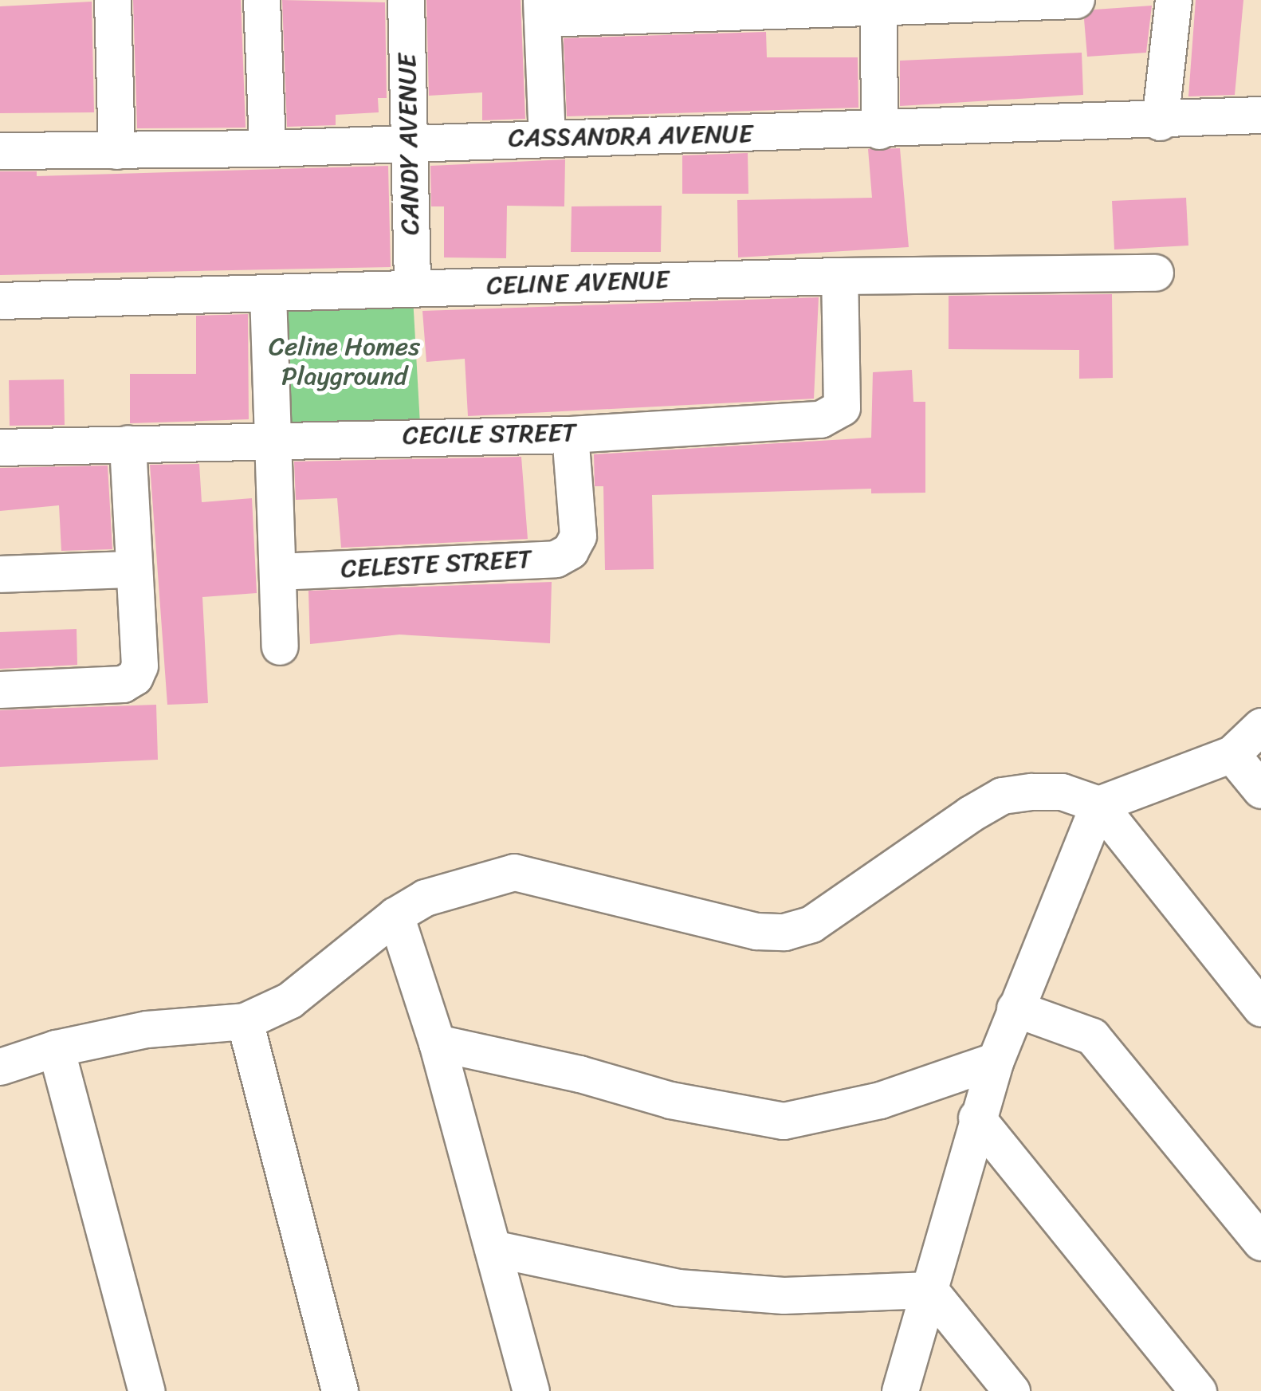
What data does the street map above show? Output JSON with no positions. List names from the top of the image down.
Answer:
{
  "streets": {
    "street": [
      "CASSANDRA AVENUE",
      "CANDY AVENUE",
      "CELINE AVENUE",
      "CECILE STREET",
      "CELESTE STREET"
    ]
  },
  "crossings": [
    ["CASSANDRA AVENUE", "CANDY AVENUE"],
    ["CANDY AVENUE", "CELINE AVENUE"],
    ["CELINE AVENUE", "CECILE STREET"],
    ["CECILE STREET", "CELESTE STREET"]
  ],
  "parks": ["Celine Homes Playground"]
}
